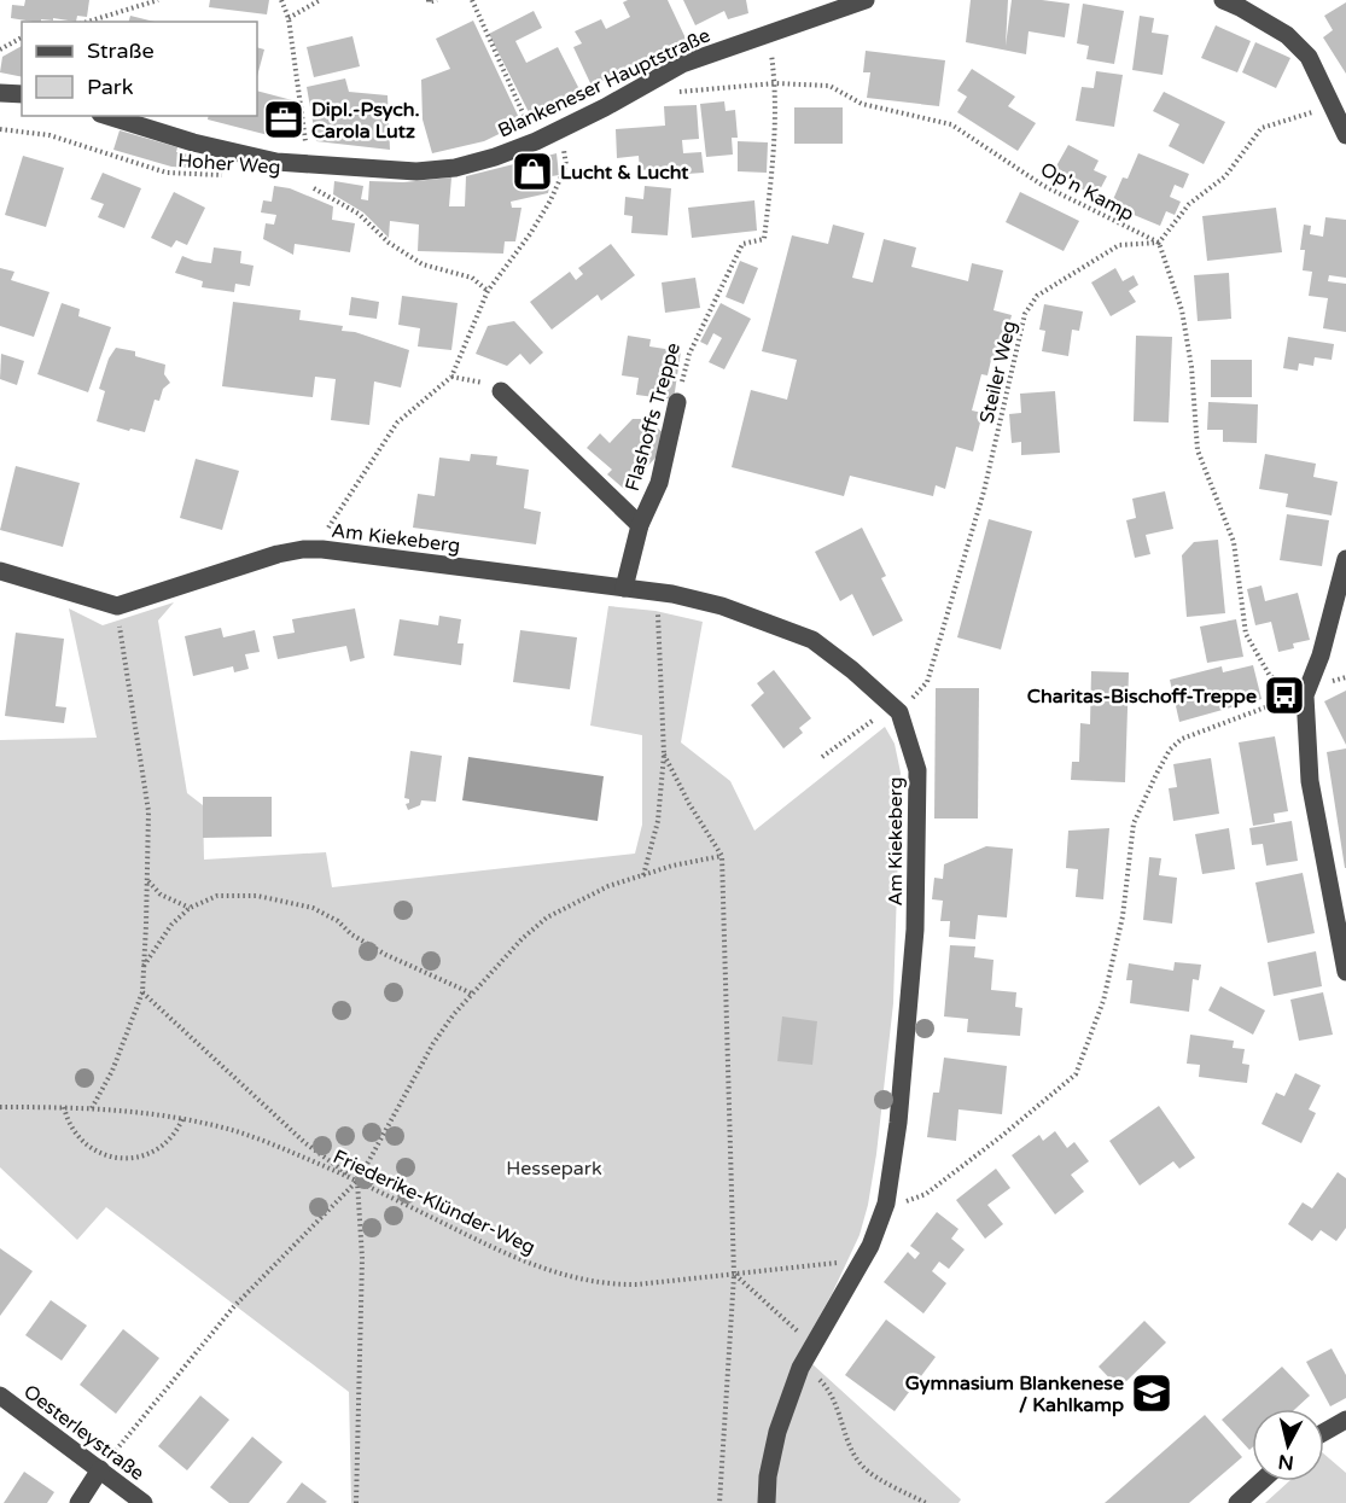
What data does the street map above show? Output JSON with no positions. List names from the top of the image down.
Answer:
{
  "streets": {
    "street": [
      "Blankeneser Hauptstraße",
      "Flashoffs Treppe",
      "Am Kiekeberg",
      "Oesterleystraße"
    ],
    "path": [
      "Hoher Weg",
      "Op'n Kamp",
      "Steiler Weg",
      "Friederike-Klünder-Weg"
    ]
  },
  "crossings": [
    ["Op'n Kamp", "Steiler Weg"],
    ["Op'n Kamp", "Flashoffs Treppe"],
    ["Flashoffs Treppe", "Am Kiekeberg"],
    ["Am Kiekeberg", "Friederike-Klünder-Weg"]
  ],
  "parks": ["Hessepark"],
  "places": {
    "office": ["Dipl.-Psych. Carola Lutz"],
    "shop": ["Lucht & Lucht"],
    "bus stop": ["Charitas-Bischoff-Treppe"],
    "school or university": ["Gymnasium Blankenese / Kahlkamp"]
  },
  "legend": ["Straße", "Park"],
  "north": "bottom"
}
